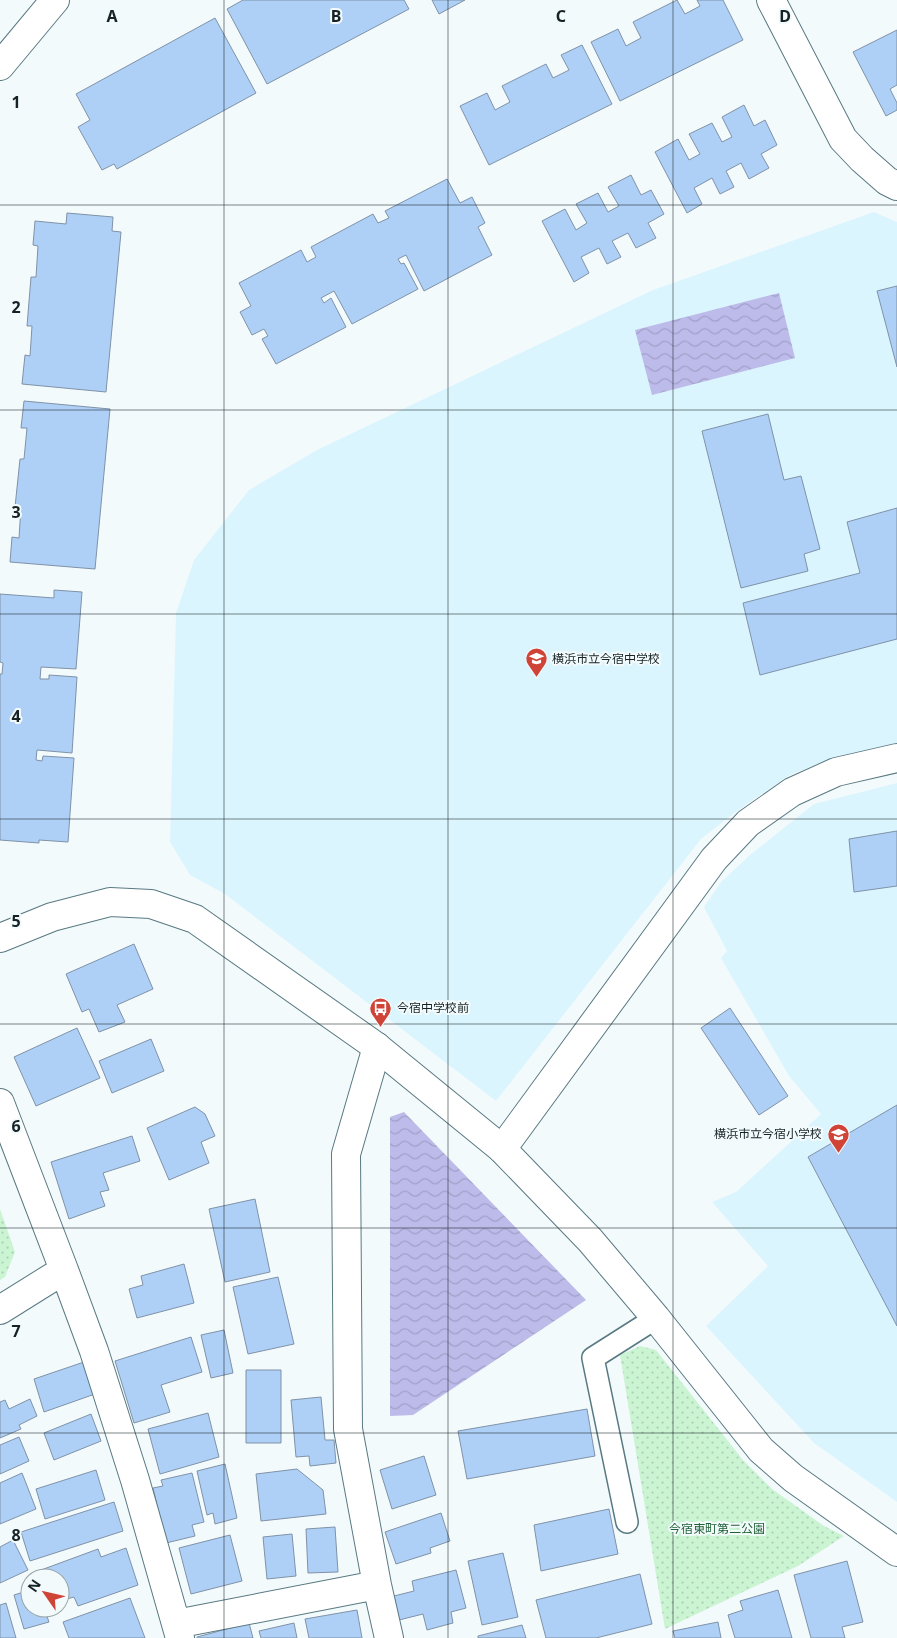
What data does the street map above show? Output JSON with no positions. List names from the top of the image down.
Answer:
{
  "parks": ["今宿東町第二公園"],
  "places": {
    "school or university": ["横浜市立今宿中学校", "横浜市立今宿小学校"],
    "bus stop": ["今宿中学校前"]
  },
  "north": "top left",
  "grid": {
    "columns": [
      "A",
      "B",
      "C",
      "D"
    ],
    "rows": [
      "1",
      "2",
      "3",
      "4",
      "5",
      "6",
      "7",
      "8"
    ]
  }
}
